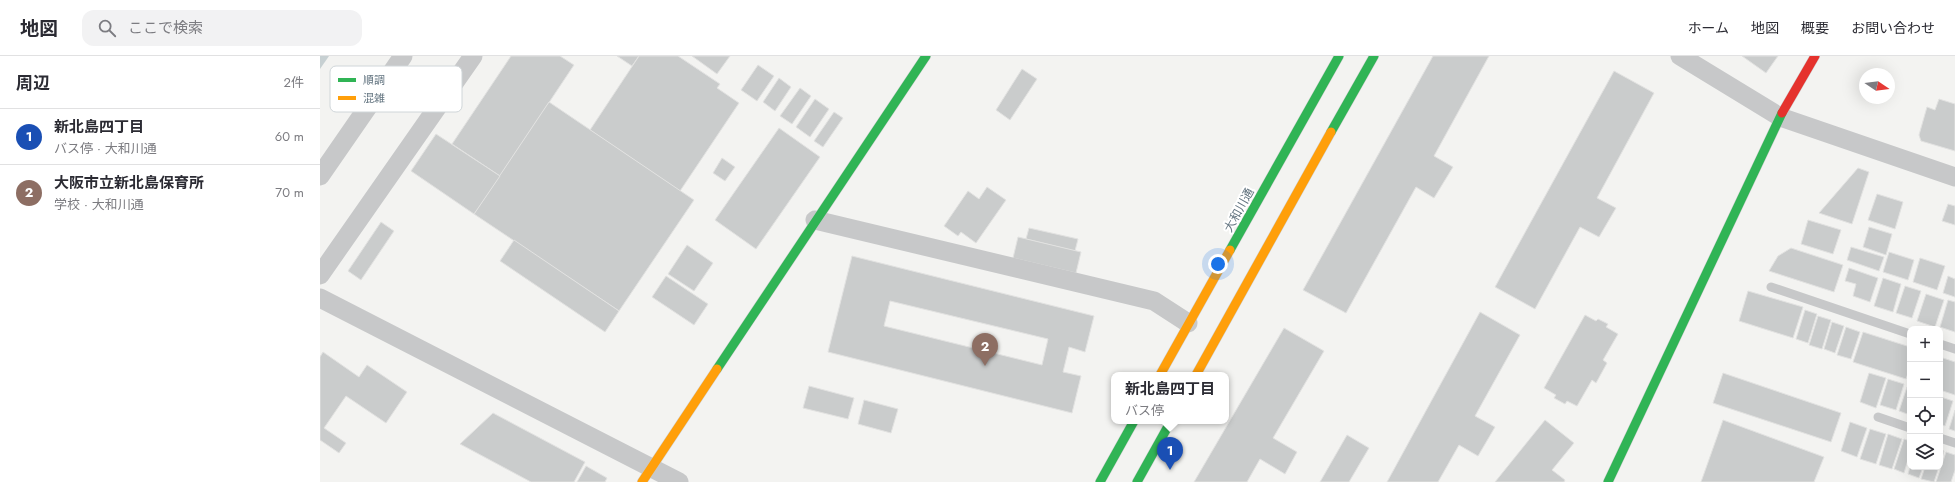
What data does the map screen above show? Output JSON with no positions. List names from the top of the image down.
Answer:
{
  "streets": {
    "street": ["大和川通"]
  },
  "legend": ["順調", "混雑"],
  "north": "right",
  "page": {
    "header": "地図",
    "search": "ここで検索",
    "nav": [
      "ホーム",
      "地図",
      "概要",
      "お問い合わせ"
    ],
    "heading": ["周辺", "2件"],
    "list": [
      {
        "mark": "1",
        "name": "新北島四丁目",
        "note": "バス停 · 大和川通",
        "value": "60 m"
      },
      {
        "mark": "2",
        "name": "大阪市立新北島保育所",
        "note": "学校 · 大和川通",
        "value": "70 m"
      }
    ],
    "map_buttons": ["+", "−"],
    "pins": ["2", "1"],
    "popup": ["新北島四丁目", "バス停"]
  }
}
